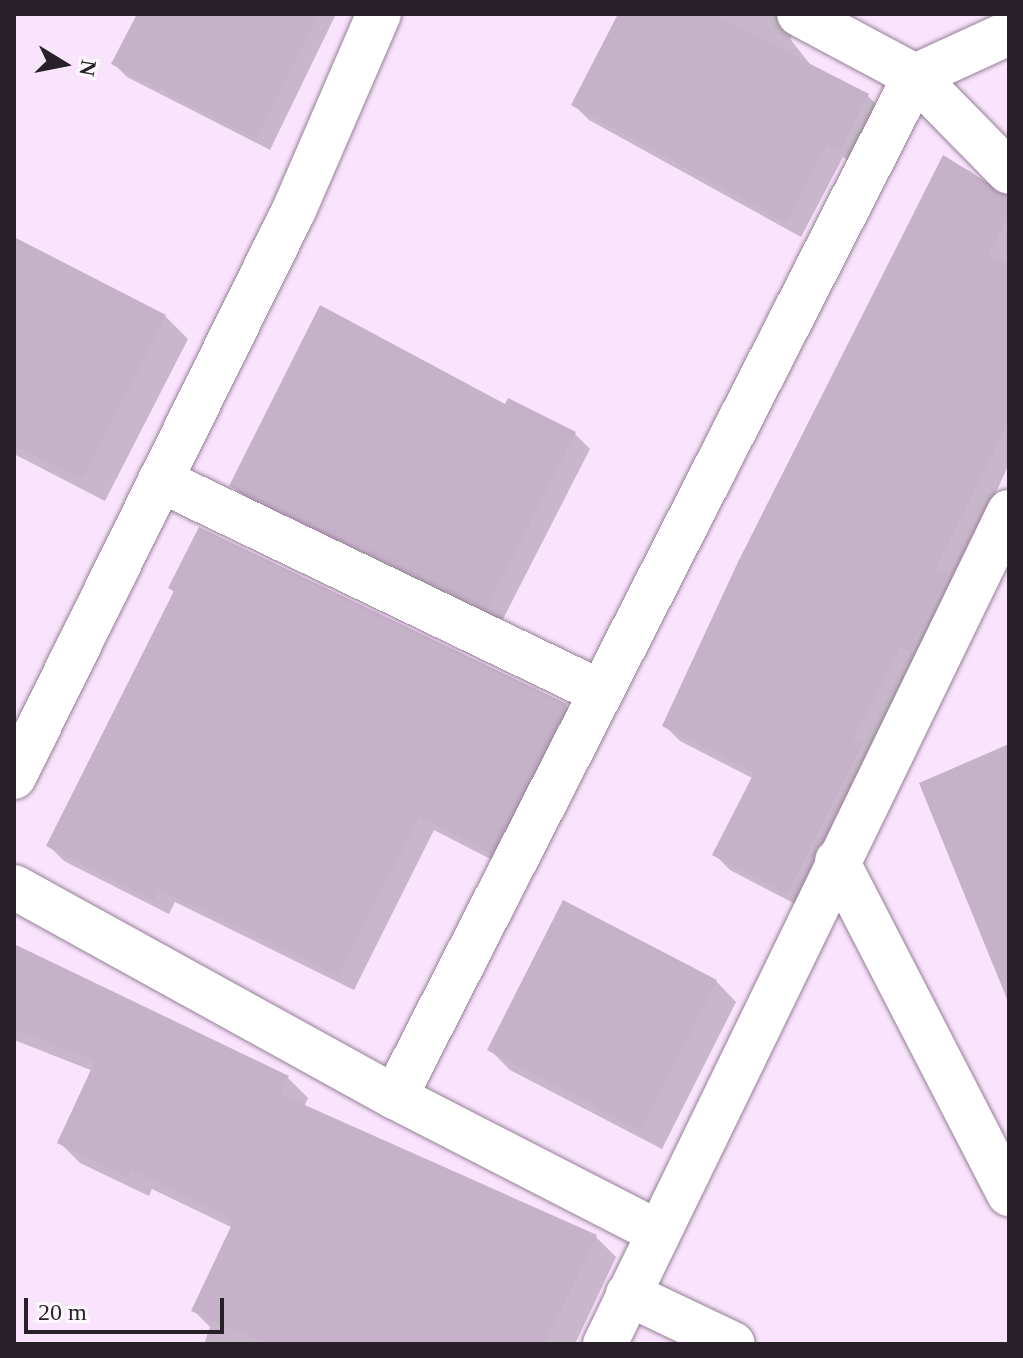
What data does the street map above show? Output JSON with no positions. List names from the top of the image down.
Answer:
{
  "scale_bar": "20 m",
  "north": "right"
}
